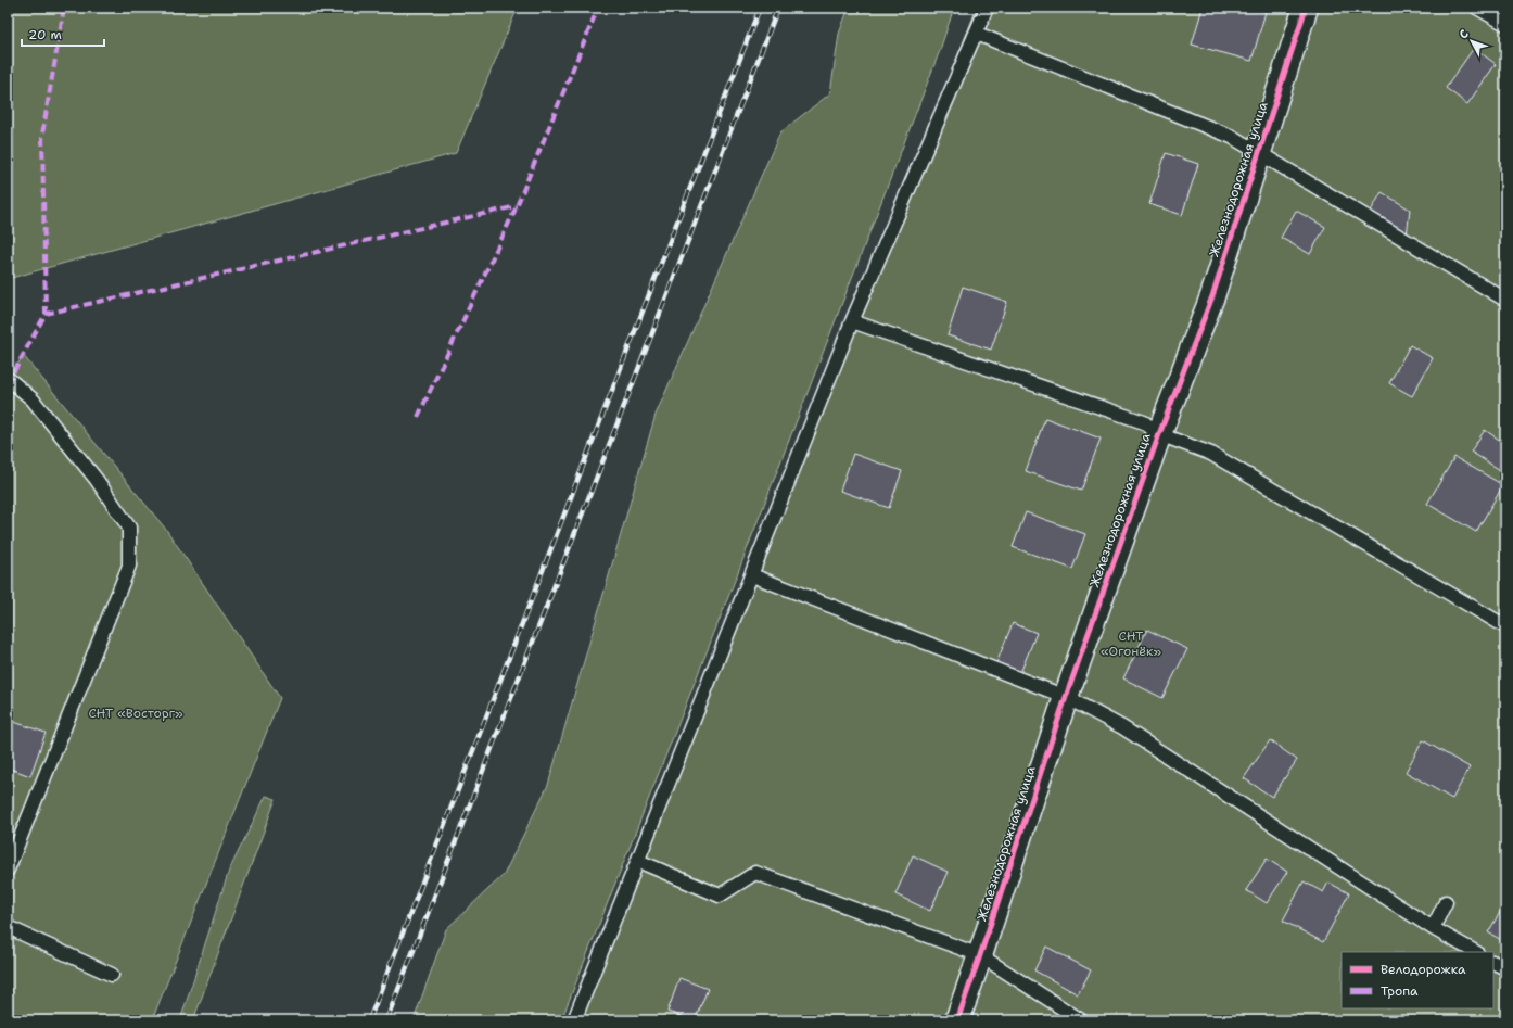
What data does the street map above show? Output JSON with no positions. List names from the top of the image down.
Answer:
{
  "streets": {
    "street": ["Железнодорожная улица"]
  },
  "parks": ["СНТ «Огонёк»", "СНТ «Восторг»"],
  "legend": ["Велодорожка", "Тропа"],
  "scale_bar": "20 m",
  "north": "top left"
}
